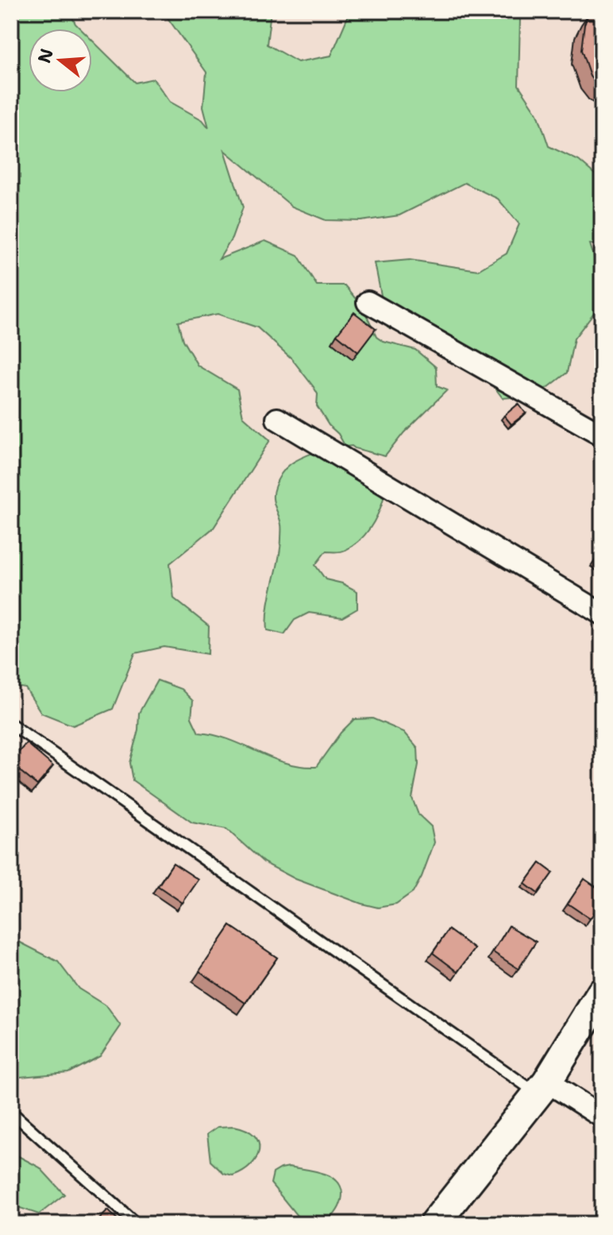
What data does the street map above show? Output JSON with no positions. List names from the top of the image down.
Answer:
{
  "north": "left"
}
